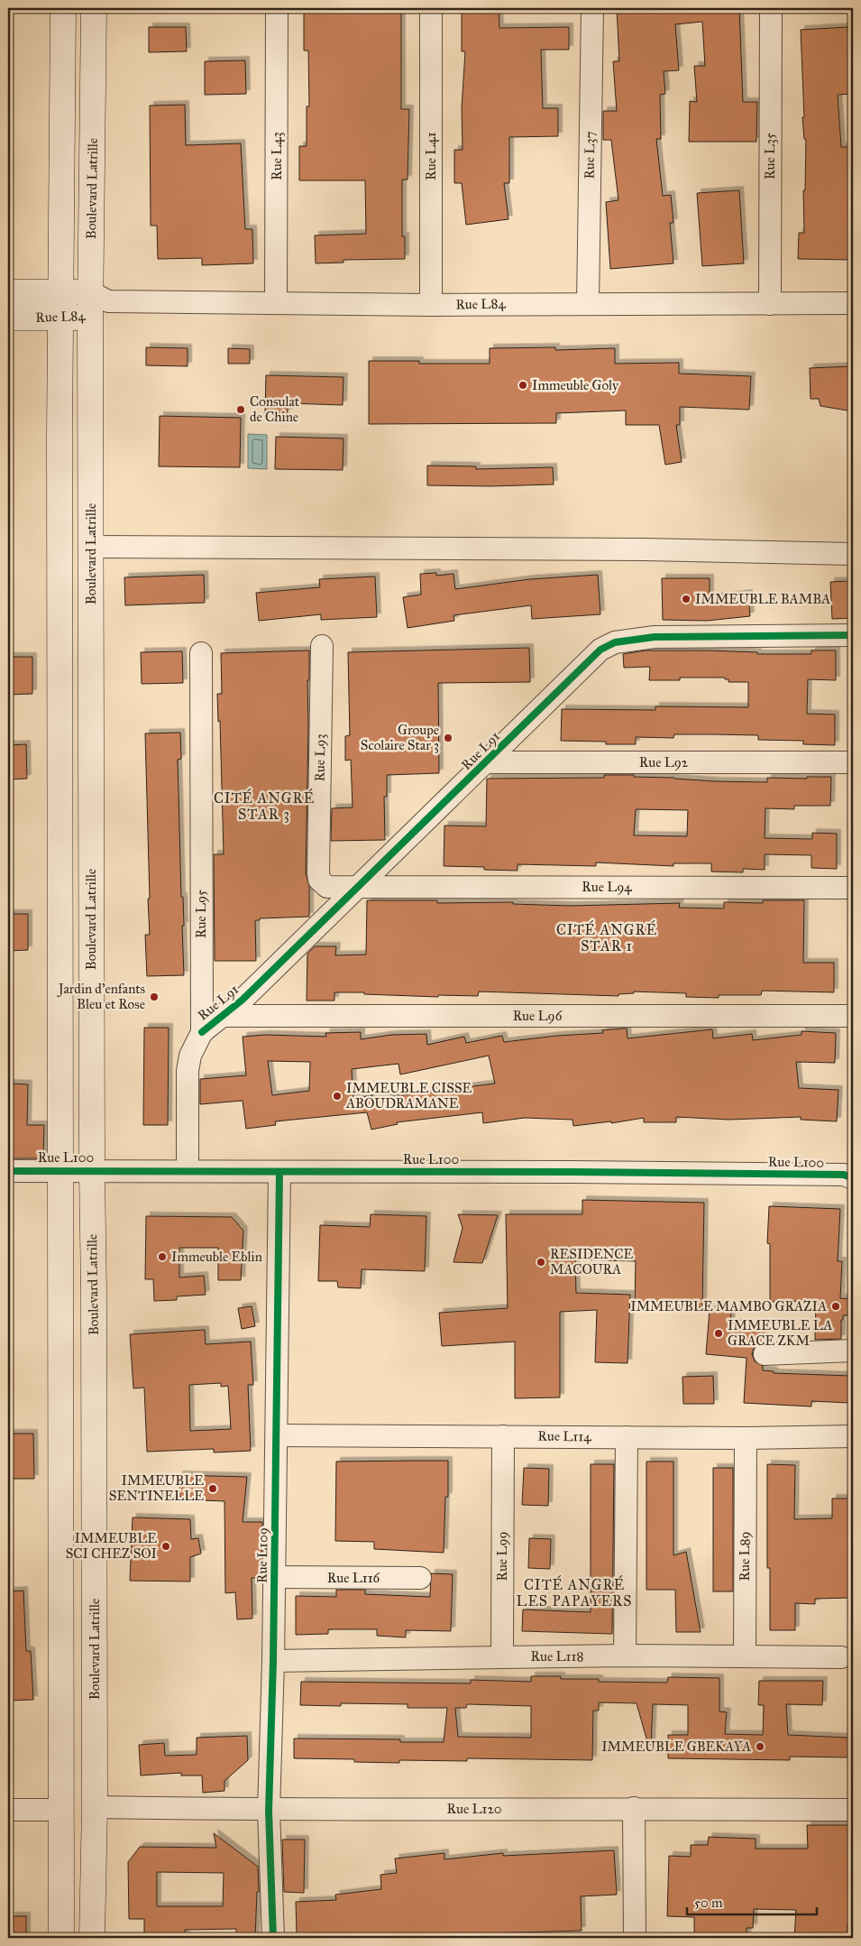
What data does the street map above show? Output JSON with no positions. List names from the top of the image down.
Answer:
{
  "streets": {
    "main road": ["Boulevard Latrille", "Rue L84"],
    "street": [
      "Rue L37",
      "Rue L43",
      "Rue L41",
      "Rue L35",
      "Rue L91",
      "Rue L93",
      "Rue L92",
      "Rue L94",
      "Rue L95",
      "Rue L96",
      "Rue L100",
      "Rue L114",
      "Rue L109",
      "Rue L99",
      "Rue L89",
      "Rue L116",
      "Rue L118",
      "Rue L120"
    ]
  },
  "crossings": [
    ["Rue L37", "Rue L84"],
    ["Rue L43", "Rue L84"],
    ["Rue L41", "Rue L84"],
    ["Rue L35", "Rue L84"],
    ["Boulevard Latrille", "Rue L84"],
    ["Boulevard Latrille", "Rue L100"],
    ["Boulevard Latrille", "Rue L120"],
    ["Rue L91", "Rue L93"],
    ["Rue L91", "Rue L92"],
    ["Rue L91", "Rue L94"],
    ["Rue L91", "Rue L95"],
    ["Rue L91", "Rue L96"],
    ["Rue L93", "Rue L94"],
    ["Rue L95", "Rue L100"],
    ["Rue L100", "Rue L109"],
    ["Rue L114", "Rue L109"],
    ["Rue L114", "Rue L99"],
    ["Rue L114", "Rue L89"],
    ["Rue L109", "Rue L116"],
    ["Rue L109", "Rue L118"],
    ["Rue L109", "Rue L120"],
    ["Rue L99", "Rue L118"],
    ["Rue L89", "Rue L118"]
  ],
  "districts": ["CITÉ ANGRÉ STAR 3", "CITÉ ANGRÉ STAR 1", "CITÉ ANGRÉ LES PAPAYERS"],
  "places": [
    "Immeuble Goly",
    "Consulat de Chine",
    "IMMEUBLE BAMBA",
    "Groupe Scolaire Star 3",
    "Jardin d'enfants Bleu et Rose",
    "IMMEUBLE CISSE ABOUDRAMANE",
    "Immeuble Eblin",
    "RESIDENCE MACOURA",
    "IMMEUBLE MAMBO GRAZIA",
    "IMMEUBLE LA GRACE ZKM",
    "IMMEUBLE SENTINELLE",
    "IMMEUBLE SCI CHEZ SOI",
    "IMMEUBLE GBEKAYA"
  ],
  "scale_bar": "50 m"
}
